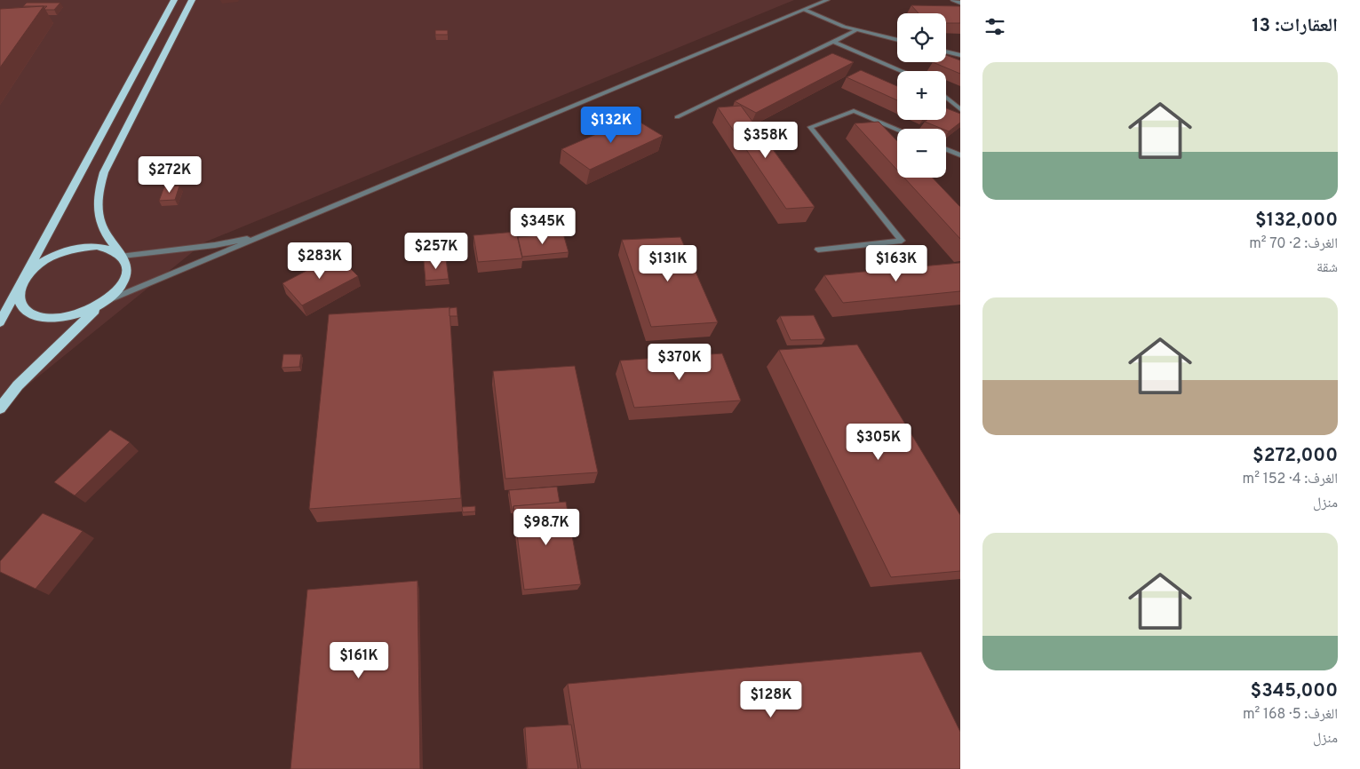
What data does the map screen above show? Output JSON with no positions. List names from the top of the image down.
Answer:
{
  "page": {
    "heading": "العقارات: 13",
    "map_buttons": ["+", "−"],
    "list": [
      {
        "name": "$132,000",
        "note": "الغرف: 2 · 70 m² · شقة"
      },
      {
        "name": "$272,000",
        "note": "الغرف: 4 · 152 m² · منزل"
      },
      {
        "name": "$345,000",
        "note": "الغرف: 5 · 168 m² · منزل"
      }
    ],
    "price": [
      "$132K",
      "$358K",
      "$272K",
      "$345K",
      "$257K",
      "$283K",
      "$131K",
      "$163K",
      "$370K",
      "$305K",
      "$98.7K",
      "$161K",
      "$128K"
    ]
  }
}
